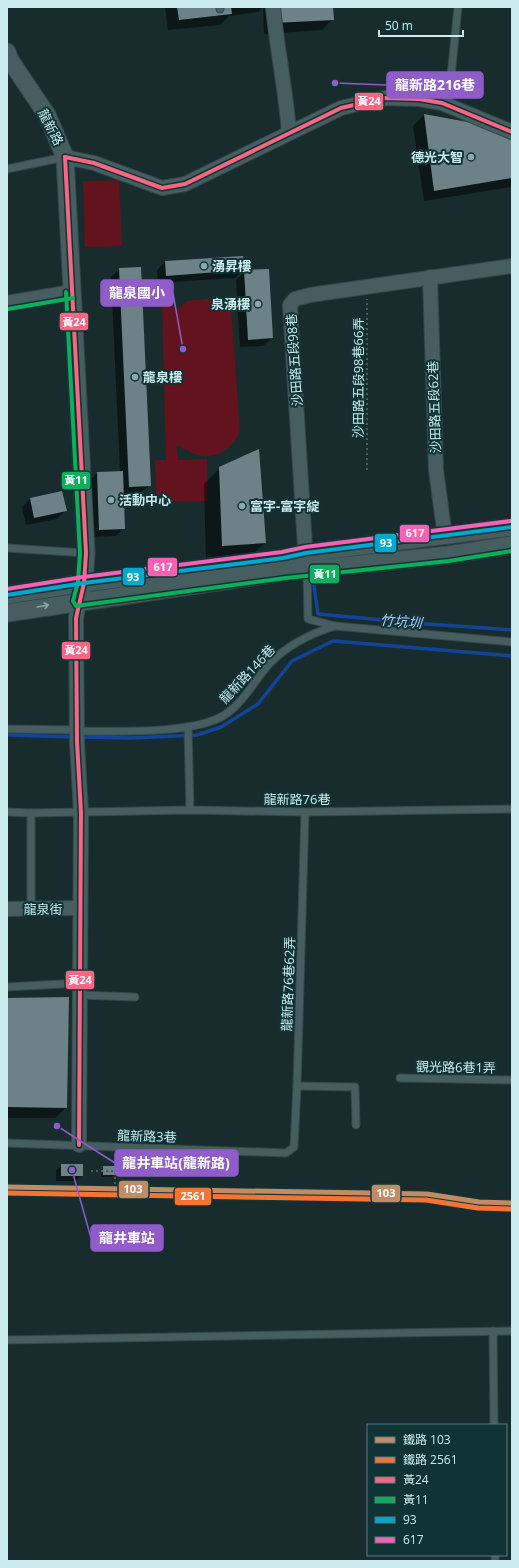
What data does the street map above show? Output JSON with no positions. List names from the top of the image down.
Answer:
{
  "streets": {
    "street": [
      "龍新路",
      "沙田路五段98巷",
      "沙田路五段62巷",
      "龍泉街"
    ],
    "lane": [
      "龍新路146巷",
      "龍新路76巷",
      "龍新路76巷62弄",
      "觀光路6巷1弄",
      "龍新路3巷"
    ],
    "path": ["沙田路五段98巷66弄"]
  },
  "crossings": [
    ["龍新路", "龍新路146巷"],
    ["龍新路", "龍新路76巷"],
    ["龍新路", "龍泉街"],
    ["龍新路", "龍新路3巷"],
    ["沙田路五段98巷", "沙田路五段98巷66弄"],
    ["沙田路五段98巷", "沙田路五段62巷"],
    ["龍新路76巷", "龍新路76巷62弄"],
    ["龍新路76巷62弄", "龍新路3巷"]
  ],
  "water": ["竹坑圳"],
  "places": [
    "龍新路216巷",
    "德光大智",
    "湧昇樓",
    "泉湧樓",
    "龍泉國小",
    "龍泉樓",
    "活動中心",
    "富宇-富宇綻",
    "龍井車站(龍新路)",
    "龍井車站"
  ],
  "lines": [
    "transit line 黃24",
    "transit line 黃11",
    "transit line 617",
    "transit line 93",
    "rail line 103",
    "rail line 2561"
  ],
  "legend": [
    "鐵路 103",
    "鐵路 2561",
    "黃24",
    "黃11",
    "93",
    "617"
  ],
  "scale_bar": "50 m"
}
